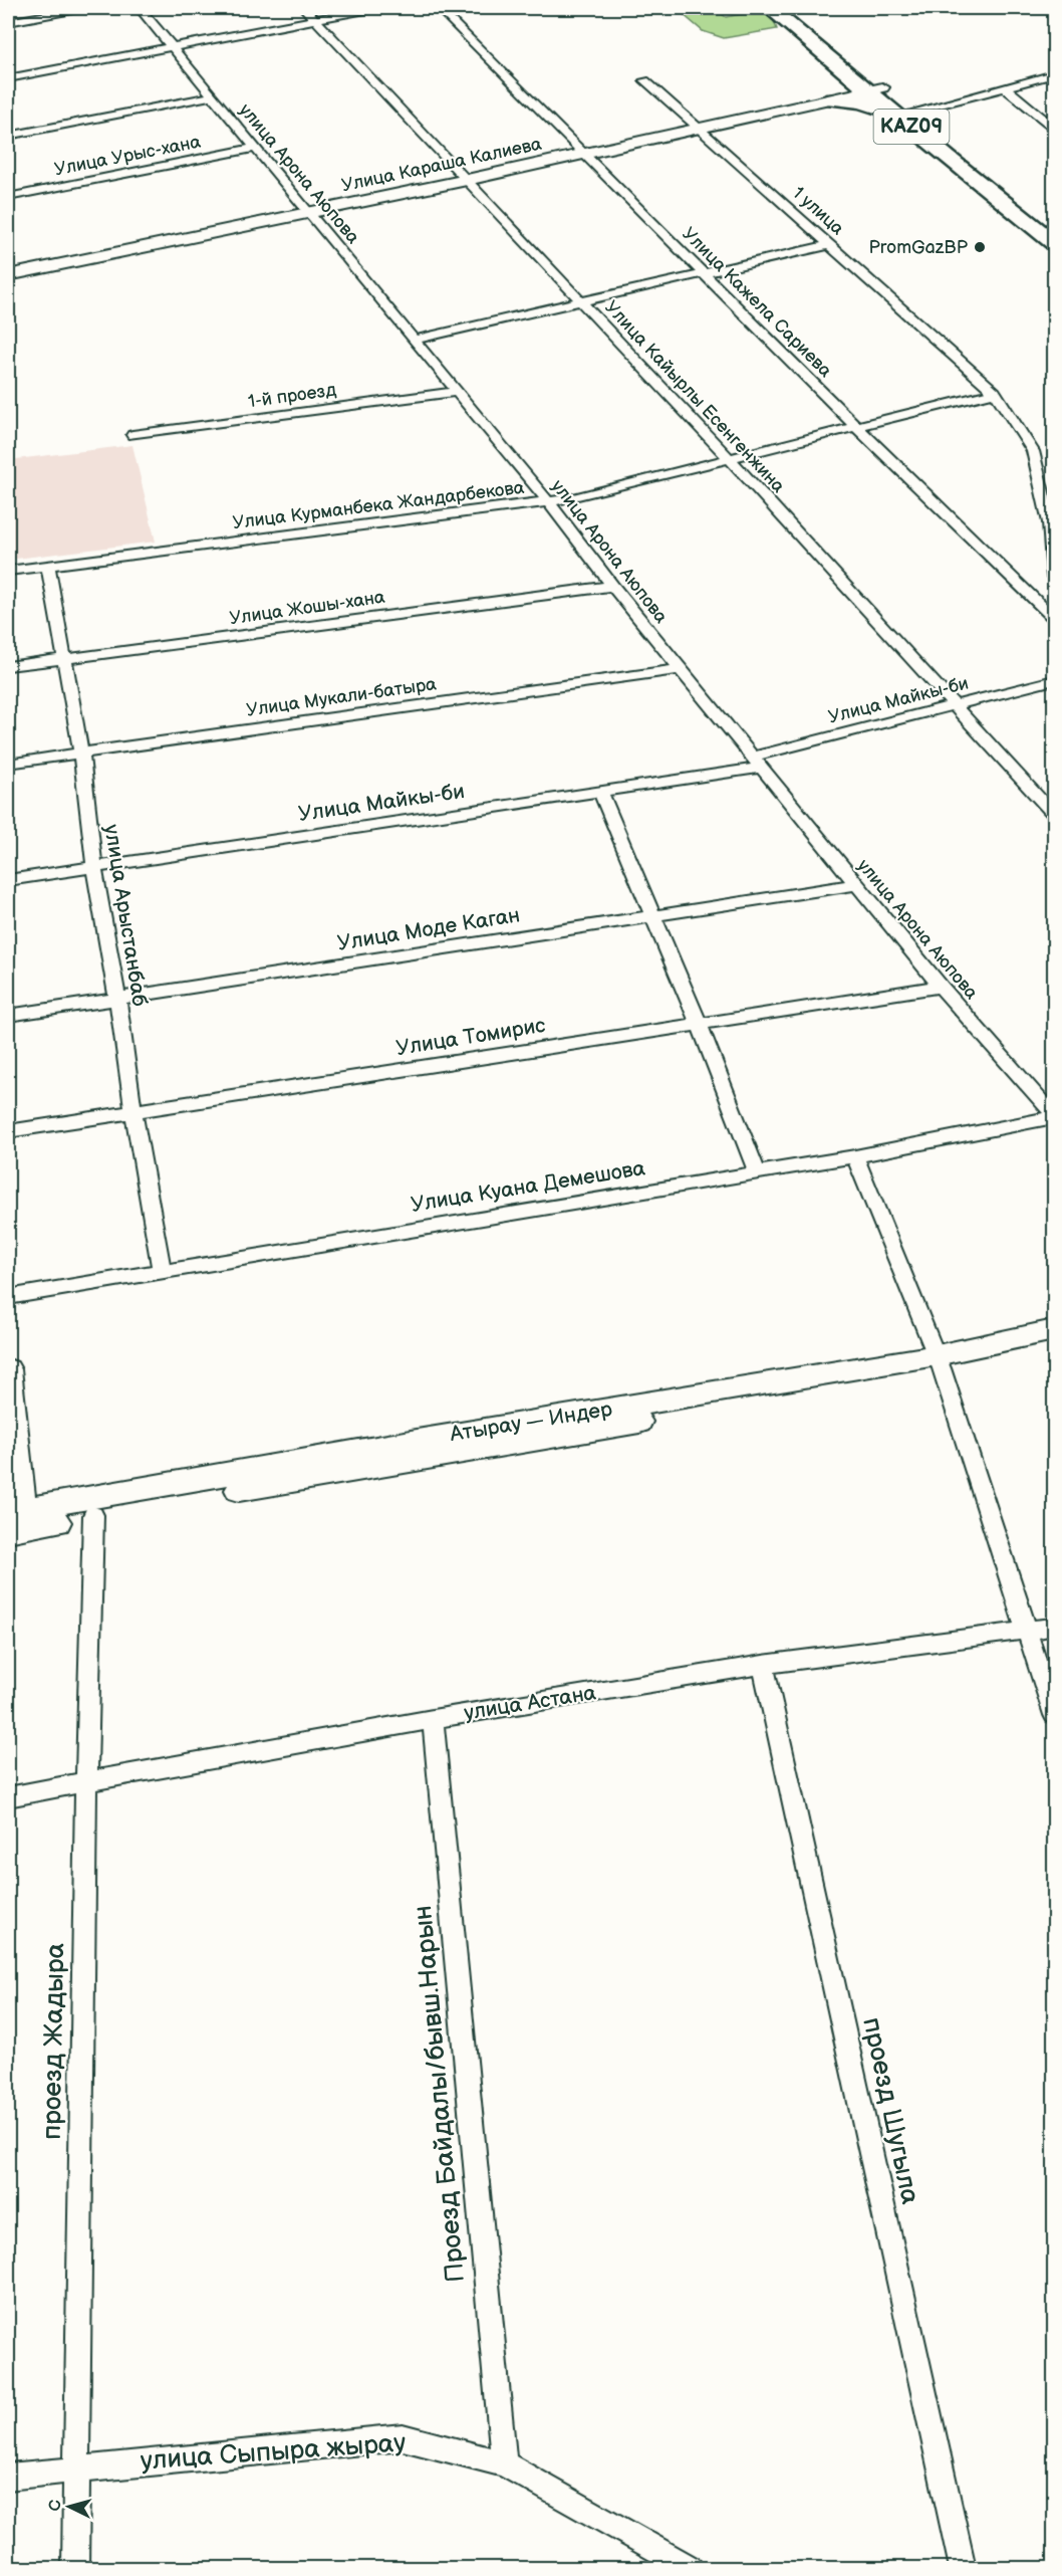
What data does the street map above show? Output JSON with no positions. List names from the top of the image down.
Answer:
{
  "streets": {
    "highway": ["KAZ09"],
    "main road": ["Улица Караша Калиева", "Атырау — Индер"],
    "street": [
      "Улица Урыс-хана",
      "улица Арона Аюпова",
      "1 улица",
      "Улица Кажела Сариева",
      "1-й проезд",
      "Улица Кайырлы Есенгенжина",
      "Улица Курманбека Жандарбекова",
      "Улица Жошы-хана",
      "Улица Мукали-батыра",
      "Улица Майкы-би",
      "улица Арыстанбаб",
      "Улица Моде Каган",
      "Улица Томирис",
      "Улица Куана Демешова",
      "улица Астана",
      "проезд Жадыра",
      "Проезд Байдалы/бывш.Нарын",
      "проезд Шугыла",
      "улица Сыпыра жырау"
    ]
  },
  "crossings": [
    ["KAZ09", "Улица Караша Калиева"],
    ["Улица Урыс-хана", "улица Арона Аюпова"],
    ["Улица Караша Калиева", "улица Арона Аюпова"],
    ["Улица Караша Калиева", "1 улица"],
    ["Улица Караша Калиева", "Улица Кажела Сариева"],
    ["Улица Караша Калиева", "Улица Кайырлы Есенгенжина"],
    ["улица Арона Аюпова", "1-й проезд"],
    ["улица Арона Аюпова", "Улица Курманбека Жандарбекова"],
    ["улица Арона Аюпова", "Улица Жошы-хана"],
    ["улица Арона Аюпова", "Улица Мукали-батыра"],
    ["улица Арона Аюпова", "Улица Майкы-би"],
    ["улица Арона Аюпова", "Улица Моде Каган"],
    ["улица Арона Аюпова", "Улица Томирис"],
    ["улица Арона Аюпова", "Улица Куана Демешова"],
    ["1 улица", "Улица Курманбека Жандарбекова"],
    ["Улица Кажела Сариева", "Улица Курманбека Жандарбекова"],
    ["Улица Кайырлы Есенгенжина", "Улица Курманбека Жандарбекова"],
    ["Улица Кайырлы Есенгенжина", "Улица Майкы-би"],
    ["Улица Курманбека Жандарбекова", "улица Арыстанбаб"],
    ["Улица Жошы-хана", "улица Арыстанбаб"],
    ["Улица Мукали-батыра", "улица Арыстанбаб"],
    ["Улица Майкы-би", "улица Арыстанбаб"],
    ["улица Арыстанбаб", "Улица Моде Каган"],
    ["улица Арыстанбаб", "Улица Томирис"],
    ["улица Арыстанбаб", "Улица Куана Демешова"],
    ["Атырау — Индер", "проезд Жадыра"],
    ["улица Астана", "проезд Жадыра"],
    ["улица Астана", "Проезд Байдалы/бывш.Нарын"],
    ["улица Астана", "проезд Шугыла"],
    ["проезд Жадыра", "улица Сыпыра жырау"],
    ["Проезд Байдалы/бывш.Нарын", "улица Сыпыра жырау"]
  ],
  "places": ["PromGazBP"],
  "north": "left"
}
